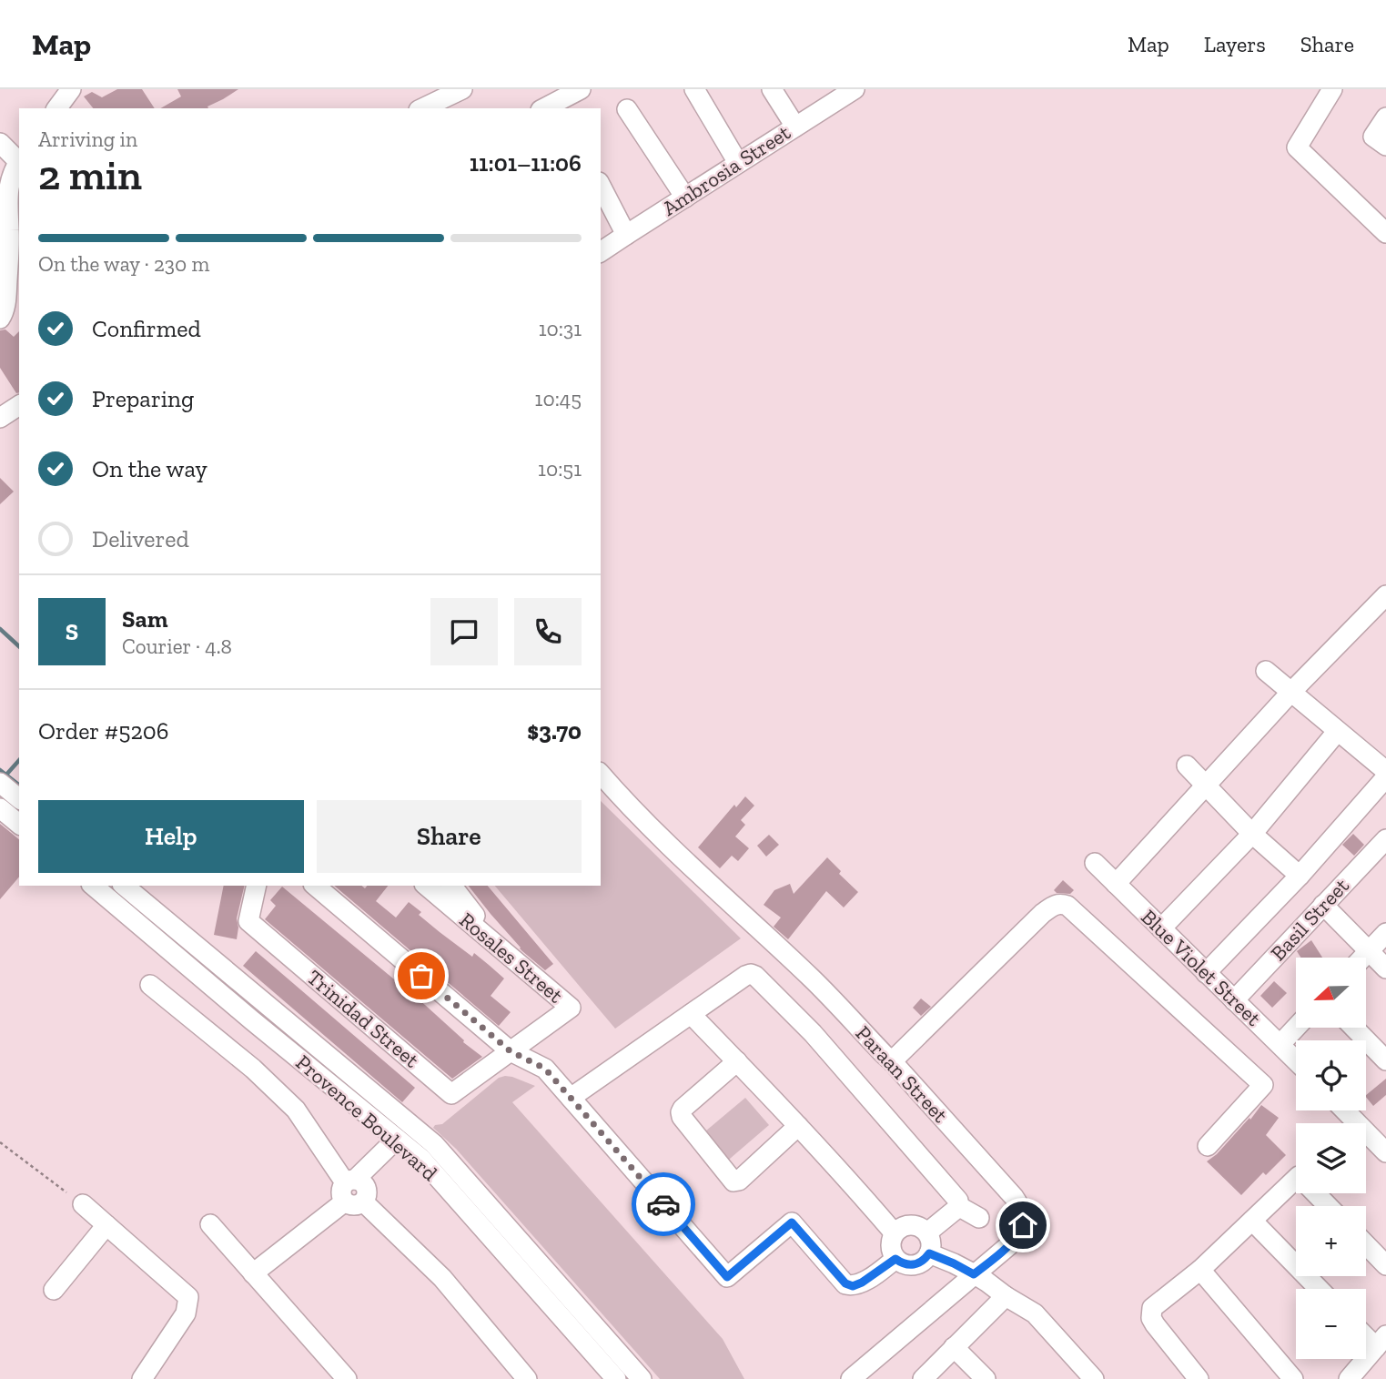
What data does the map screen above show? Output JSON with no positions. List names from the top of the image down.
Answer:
{
  "streets": {
    "street": [
      "Ambrosia Street",
      "Basil Street",
      "Rosales Street",
      "Blue Violet Street",
      "Trinidad Street",
      "Paraan Street",
      "Provence Boulevard"
    ]
  },
  "crossings": [
    ["Basil Street", "Blue Violet Street"],
    ["Rosales Street", "Trinidad Street"]
  ],
  "north": "left",
  "page": {
    "header": "Map",
    "nav": ["Map", "Layers", "Share"],
    "heading": ["2 min", "Arriving in", "11:01–11:06"],
    "panel": [
      "Sam",
      "Courier · 4.8",
      "Order #5206",
      "$3.70"
    ],
    "bar": "On the way · 230 m",
    "list": [
      ["Confirmed", "10:31"],
      ["Preparing", "10:45"],
      ["On the way", "10:51"],
      "Delivered"
    ],
    "round": "S",
    "buttons": ["Help", "Share"],
    "map_buttons": ["+", "−"]
  }
}
